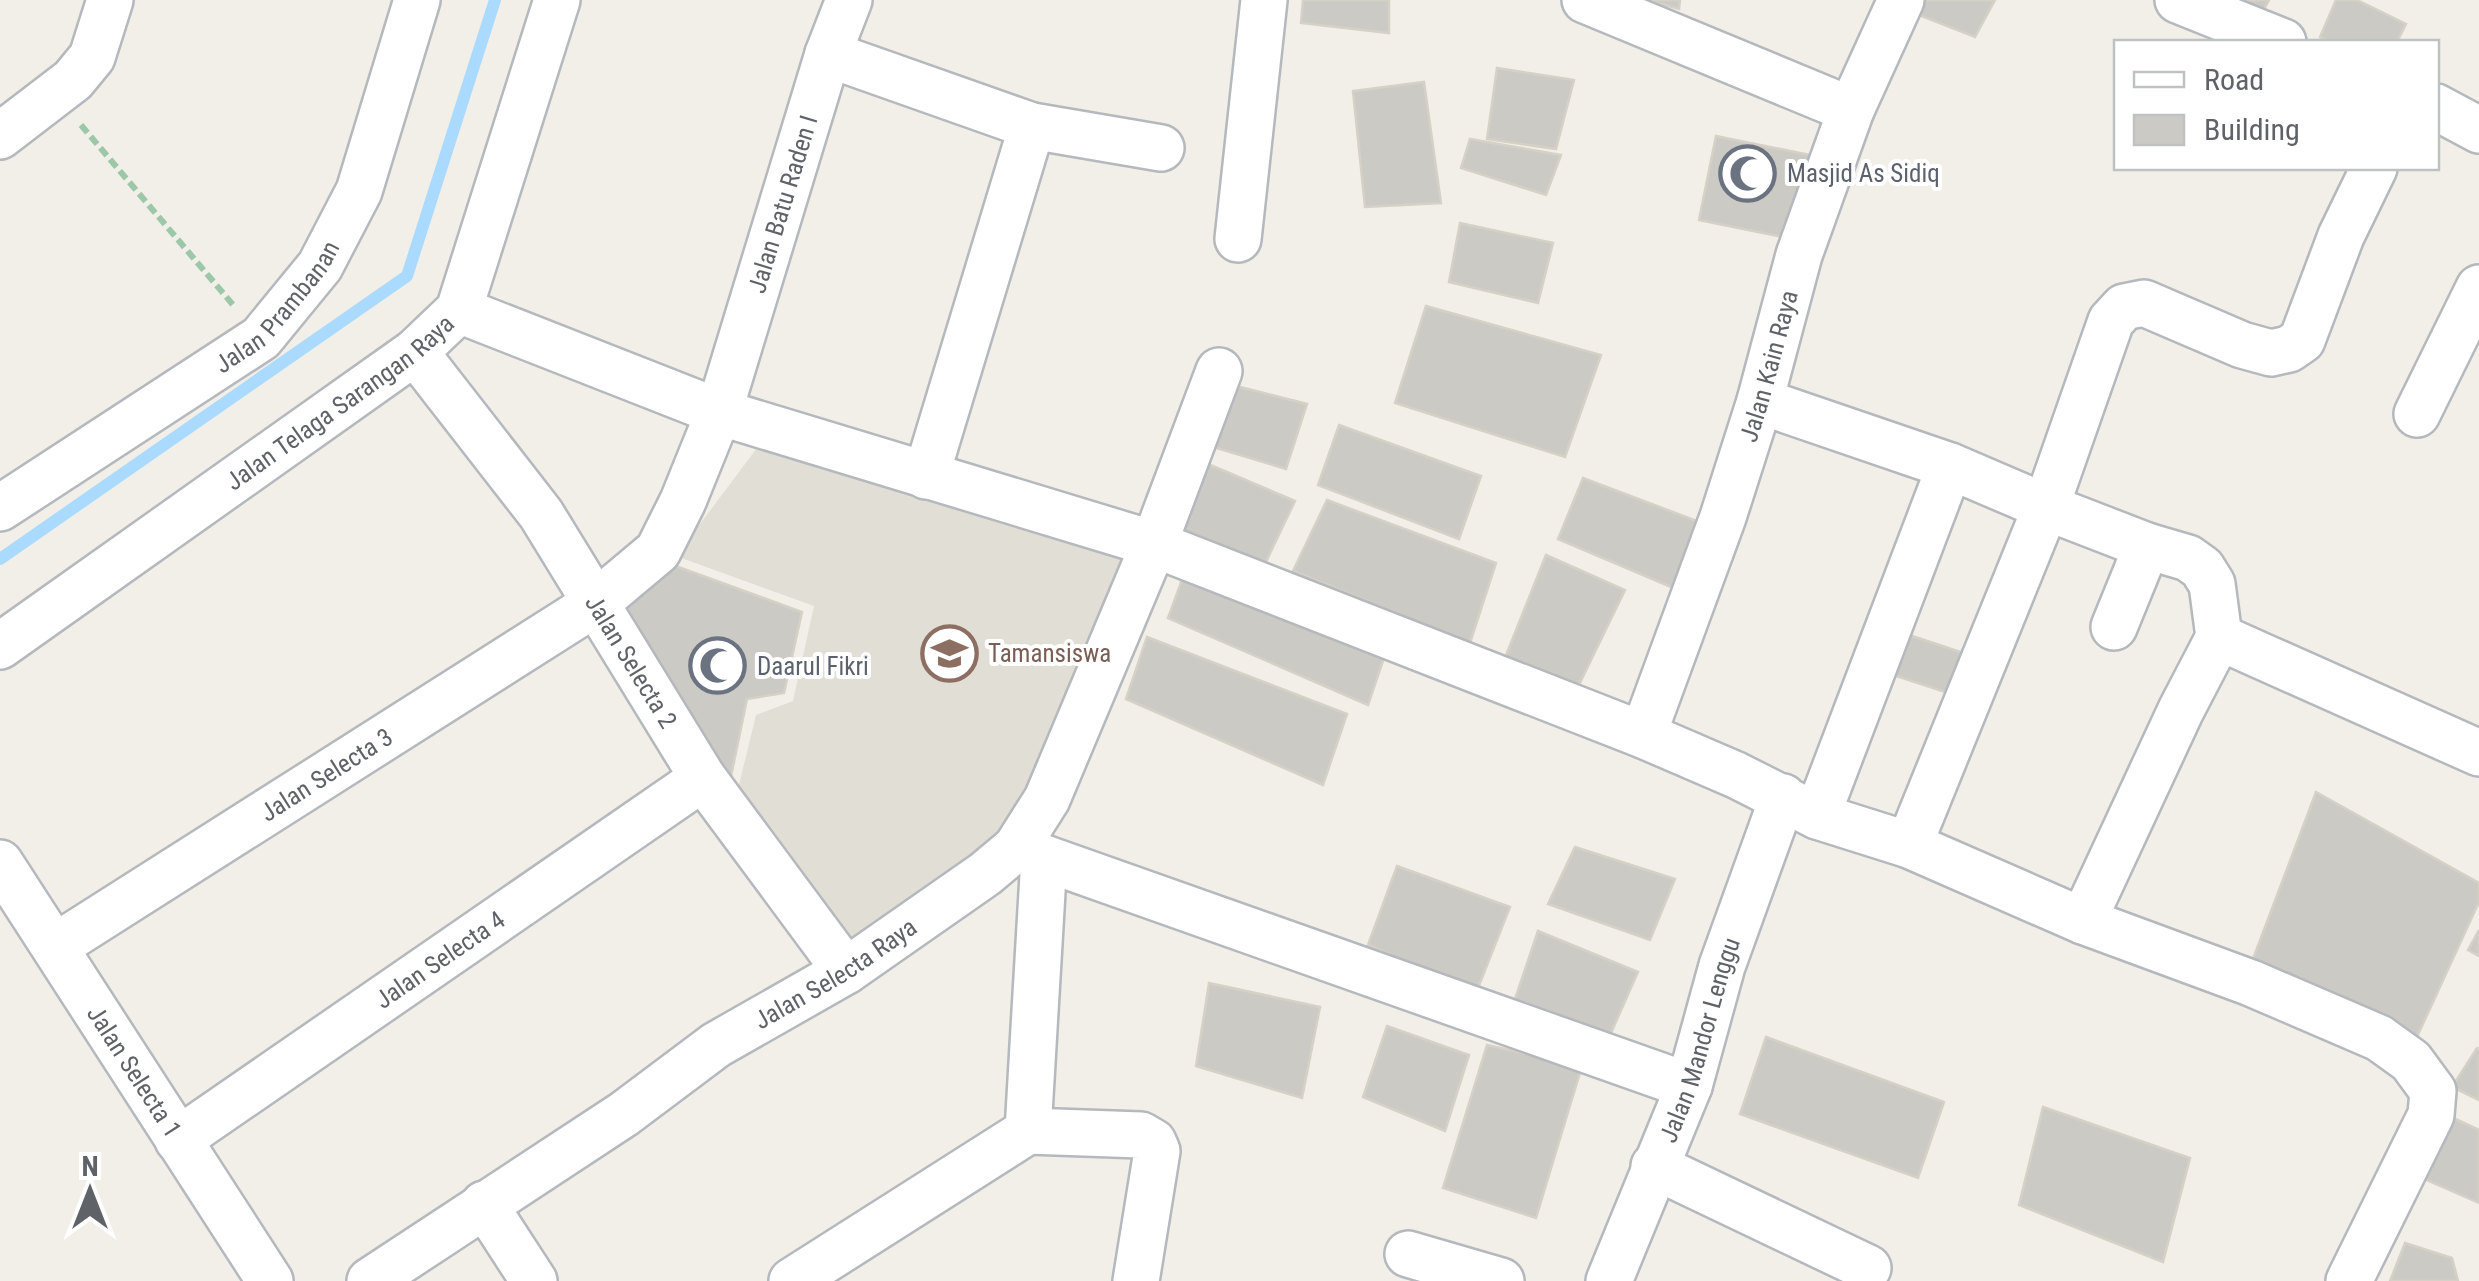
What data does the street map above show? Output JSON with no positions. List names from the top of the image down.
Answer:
{
  "streets": {
    "street": [
      "Jalan Batu Raden I",
      "Jalan Prambanan",
      "Jalan Kain Raya",
      "Jalan Telaga Sarangan Raya",
      "Jalan Selecta 2",
      "Jalan Selecta 3",
      "Jalan Selecta 4",
      "Jalan Selecta Raya",
      "Jalan Mandor Lenggu",
      "Jalan Selecta 1"
    ]
  },
  "crossings": [
    ["Jalan Batu Raden I", "Jalan Selecta 2"],
    ["Jalan Batu Raden I", "Jalan Selecta 3"],
    ["Jalan Telaga Sarangan Raya", "Jalan Selecta 2"],
    ["Jalan Selecta 2", "Jalan Selecta 3"],
    ["Jalan Selecta 2", "Jalan Selecta 4"],
    ["Jalan Selecta 2", "Jalan Selecta Raya"],
    ["Jalan Selecta 3", "Jalan Selecta 1"],
    ["Jalan Selecta 4", "Jalan Selecta 1"]
  ],
  "places": {
    "mosque": ["Masjid As Sidiq", "Daarul Fikri"],
    "school or university": ["Tamansiswa"]
  },
  "legend": ["Road", "Building"],
  "north": "top"
}
